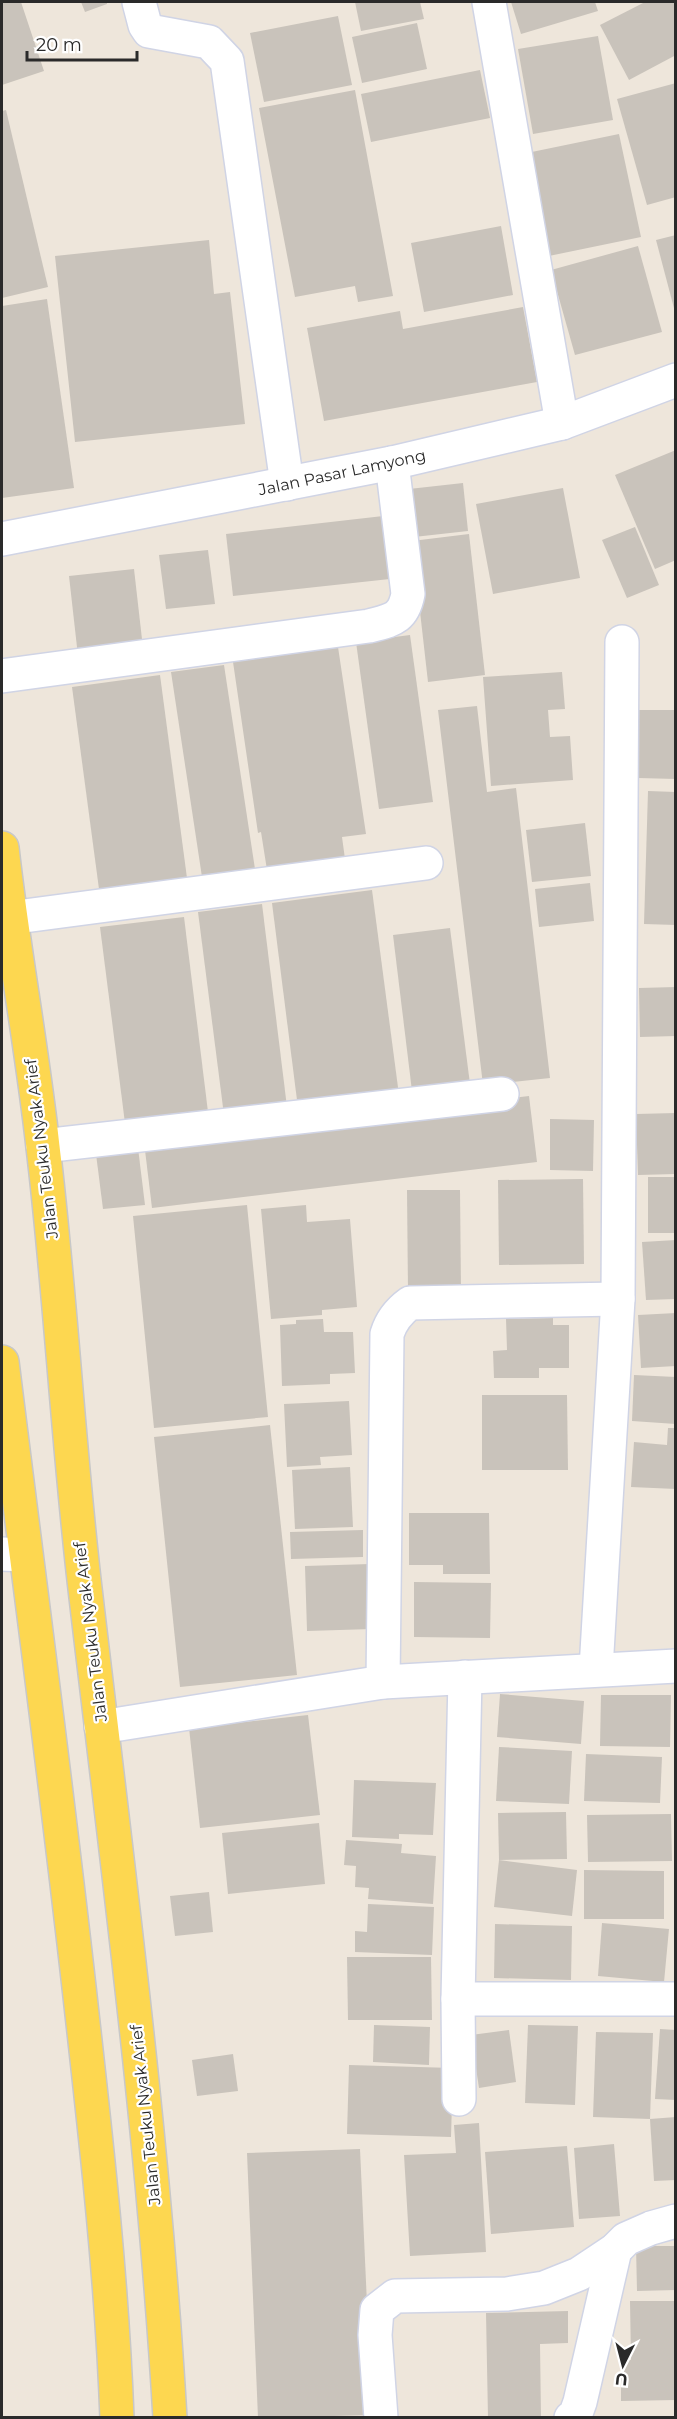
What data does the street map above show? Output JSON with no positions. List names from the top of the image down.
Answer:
{
  "streets": {
    "main road": ["Jalan Teuku Nyak Arief"],
    "street": ["Jalan Pasar Lamyong"]
  },
  "scale_bar": "20 m",
  "north": "bottom"
}
